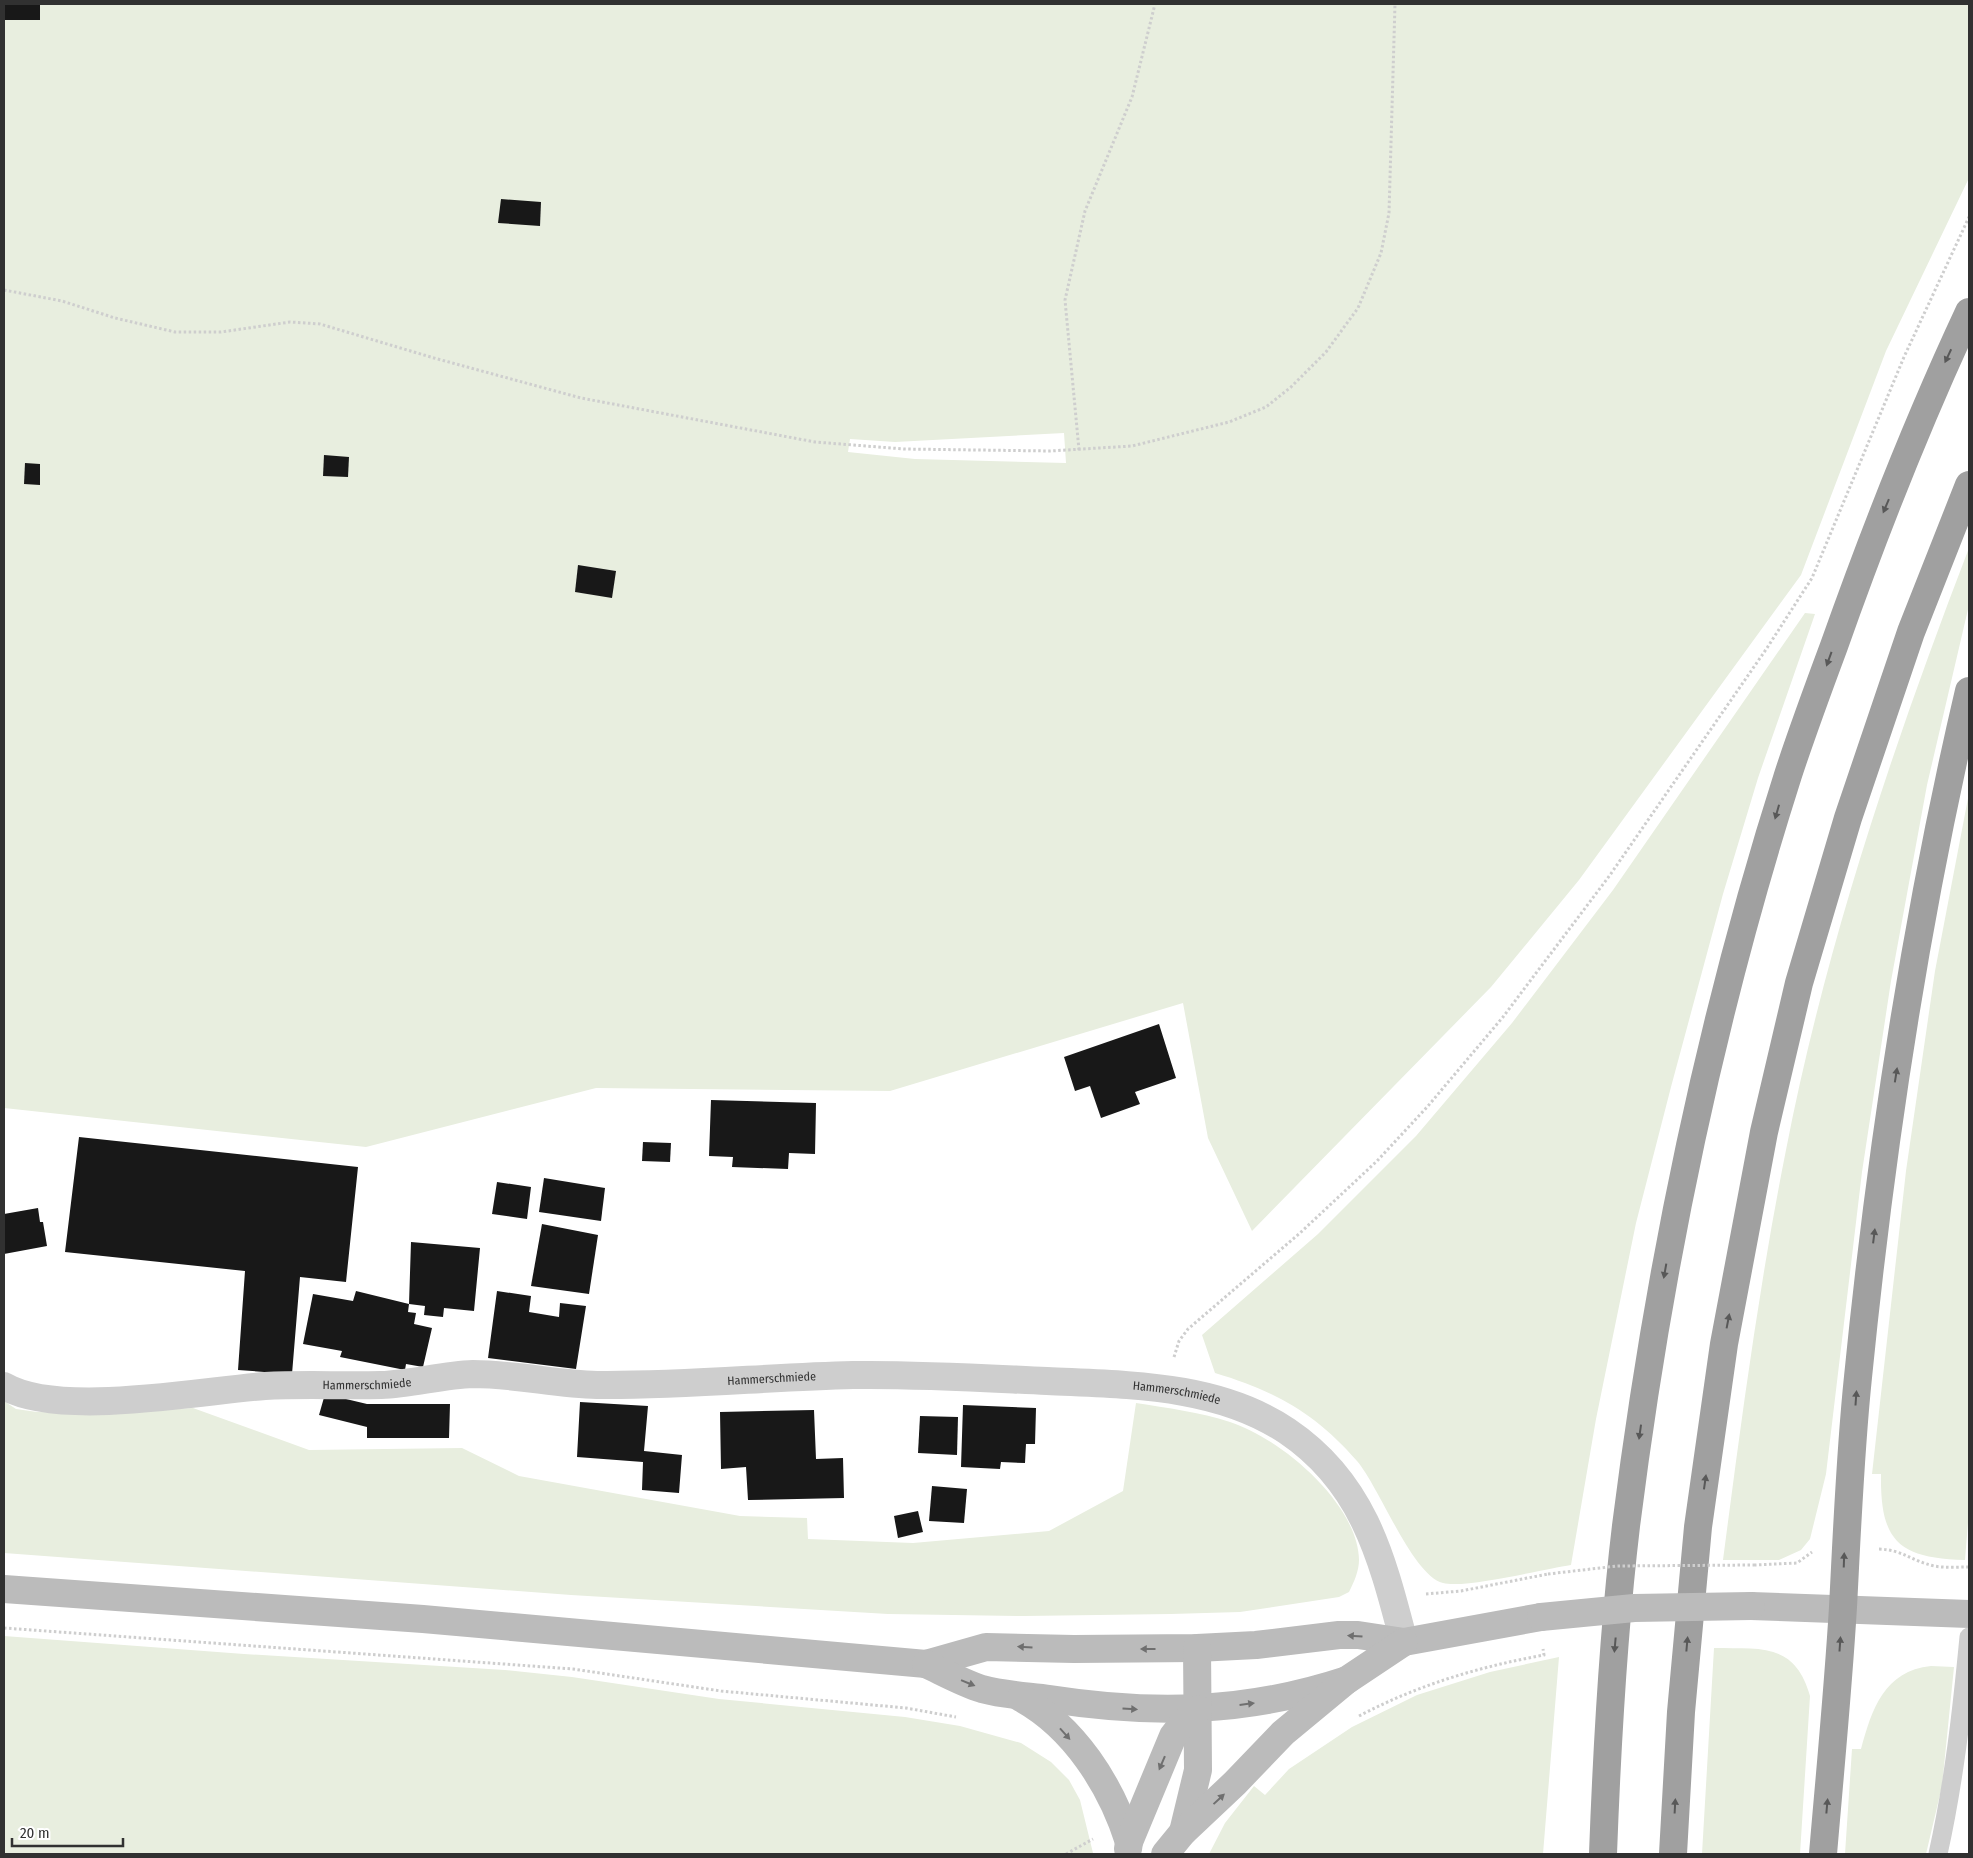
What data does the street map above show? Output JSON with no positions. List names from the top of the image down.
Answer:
{
  "streets": {
    "street": ["Hammerschmiede"]
  },
  "scale_bar": "20 m"
}
